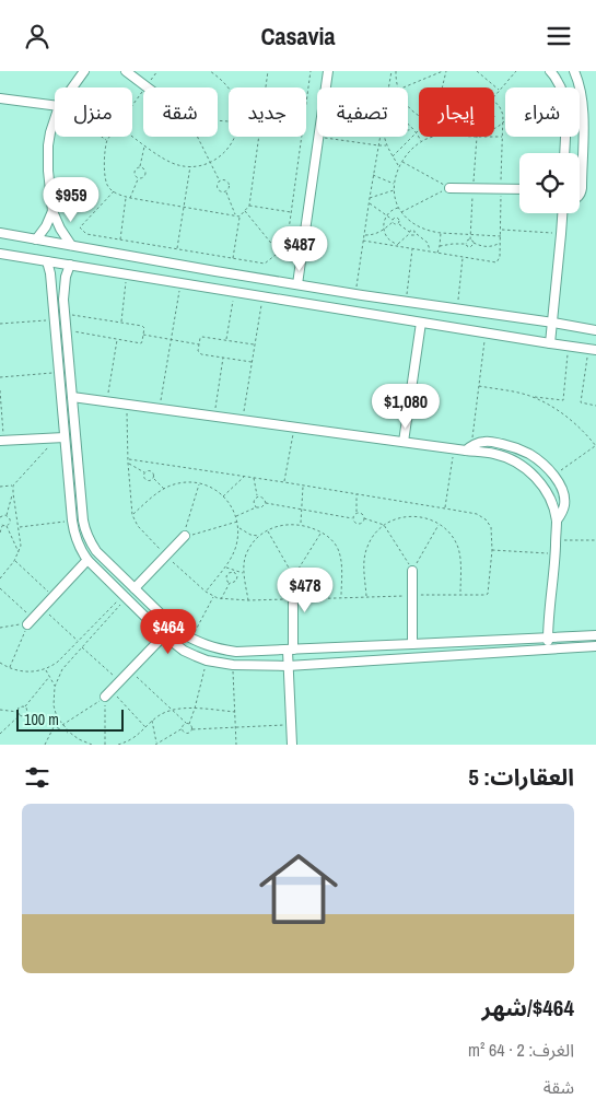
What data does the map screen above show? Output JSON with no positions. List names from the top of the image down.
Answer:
{
  "scale_bar": "100 m",
  "page": {
    "header": "Casavia",
    "chip": [
      "شراء",
      "إيجار",
      "تصفية",
      "جديد",
      "شقة",
      "منزل"
    ],
    "price": [
      "$959",
      "$487",
      "$1,080",
      "$478",
      "$464"
    ],
    "scale": "100 m",
    "heading": "العقارات: 5",
    "list": [
      {
        "name": "$464/شهر",
        "note": "الغرف: 2 · 64 m² · شقة"
      }
    ]
  }
}
